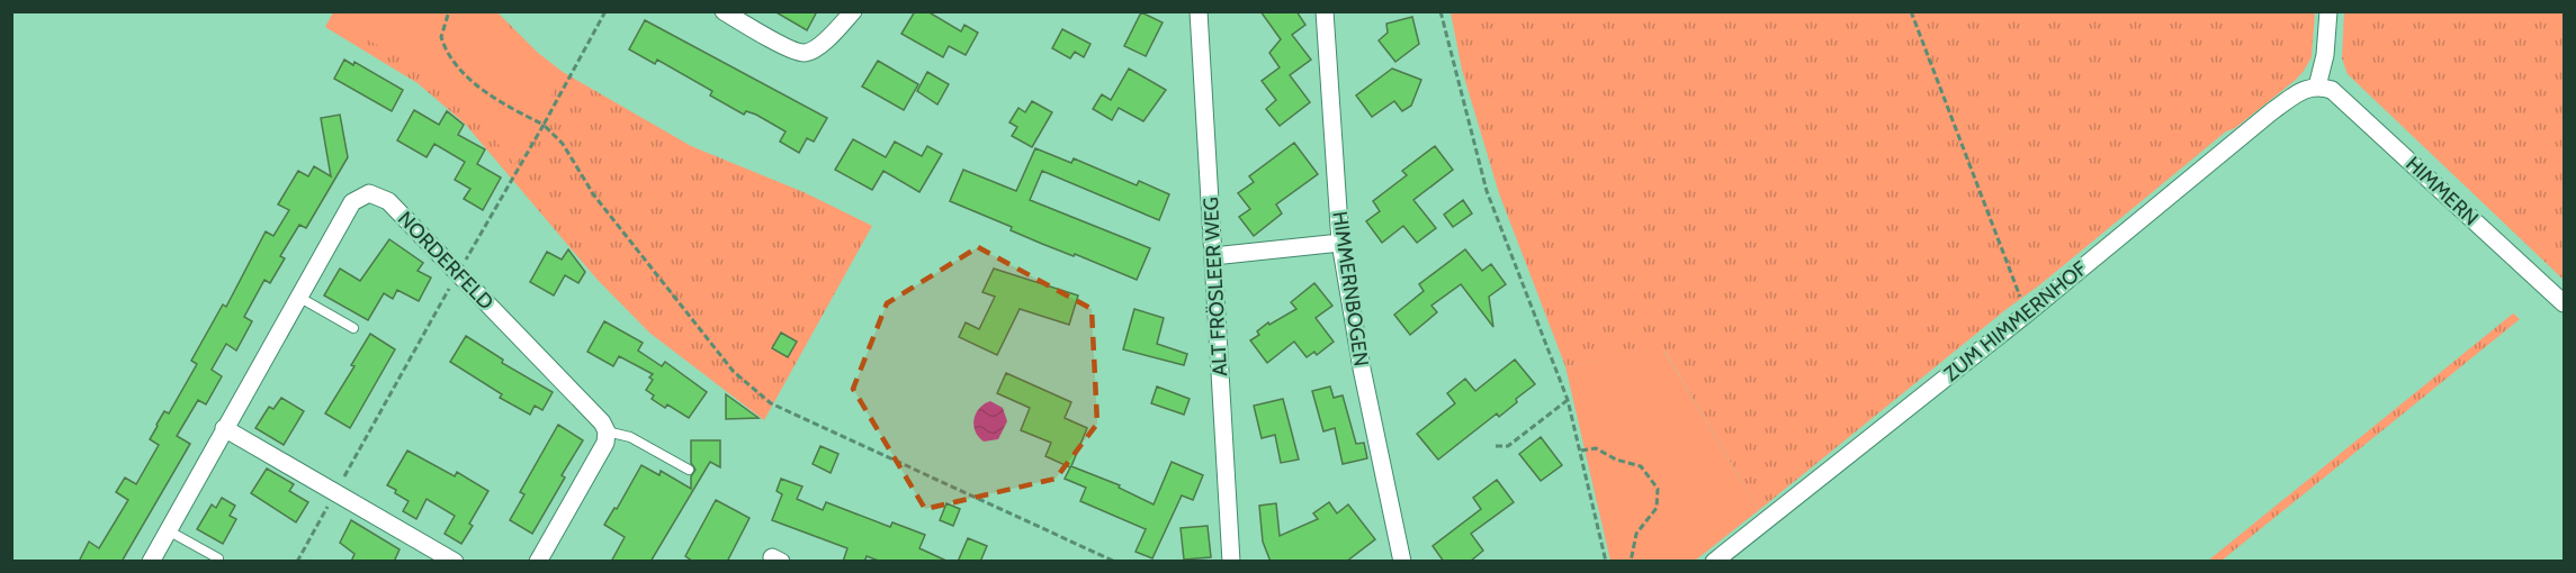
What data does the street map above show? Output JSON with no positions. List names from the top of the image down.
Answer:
{
  "streets": {
    "street": [
      "HIMMERN",
      "NORDERFELD",
      "ALT FRÖSLEER WEG",
      "HIMMERNBOGEN",
      "ZUM HIMMERNHOF"
    ]
  },
  "crossings": [
    ["HIMMERN", "ZUM HIMMERNHOF"]
  ]
}
